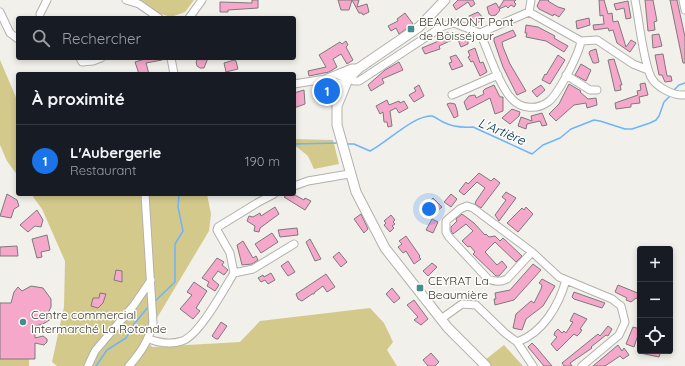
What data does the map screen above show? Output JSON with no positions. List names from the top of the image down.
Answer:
{
  "water": ["L'Artière"],
  "places": {
    "transit": ["BEAUMONT Pont de Boisséjour", "CEYRAT La Beaumière"],
    "other": ["Centre commercial Intermarché La Rotonde"]
  },
  "page": {
    "search": "Rechercher",
    "heading": "À proximité",
    "pins": "1",
    "list": [
      {
        "mark": "1",
        "name": "L'Aubergerie",
        "note": "Restaurant",
        "value": "190 m"
      }
    ],
    "map_buttons": ["+", "−"]
  }
}
